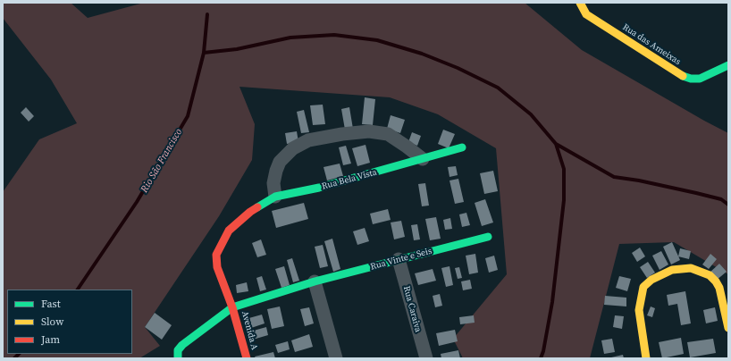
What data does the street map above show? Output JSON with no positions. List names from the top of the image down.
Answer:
{
  "streets": {
    "street": [
      "Rua das Ameixas",
      "Rua Bela Vista",
      "Rua Vinte e Seis",
      "Rua Caraiva",
      "Avenida A"
    ]
  },
  "crossings": [
    ["Rua Bela Vista", "Rua Vinte e Seis"],
    ["Rua Bela Vista", "Avenida A"],
    ["Rua Vinte e Seis", "Rua Caraiva"],
    ["Rua Vinte e Seis", "Avenida A"]
  ],
  "water": ["Rio São Francisco"],
  "legend": ["Fast", "Slow", "Jam"]
}
